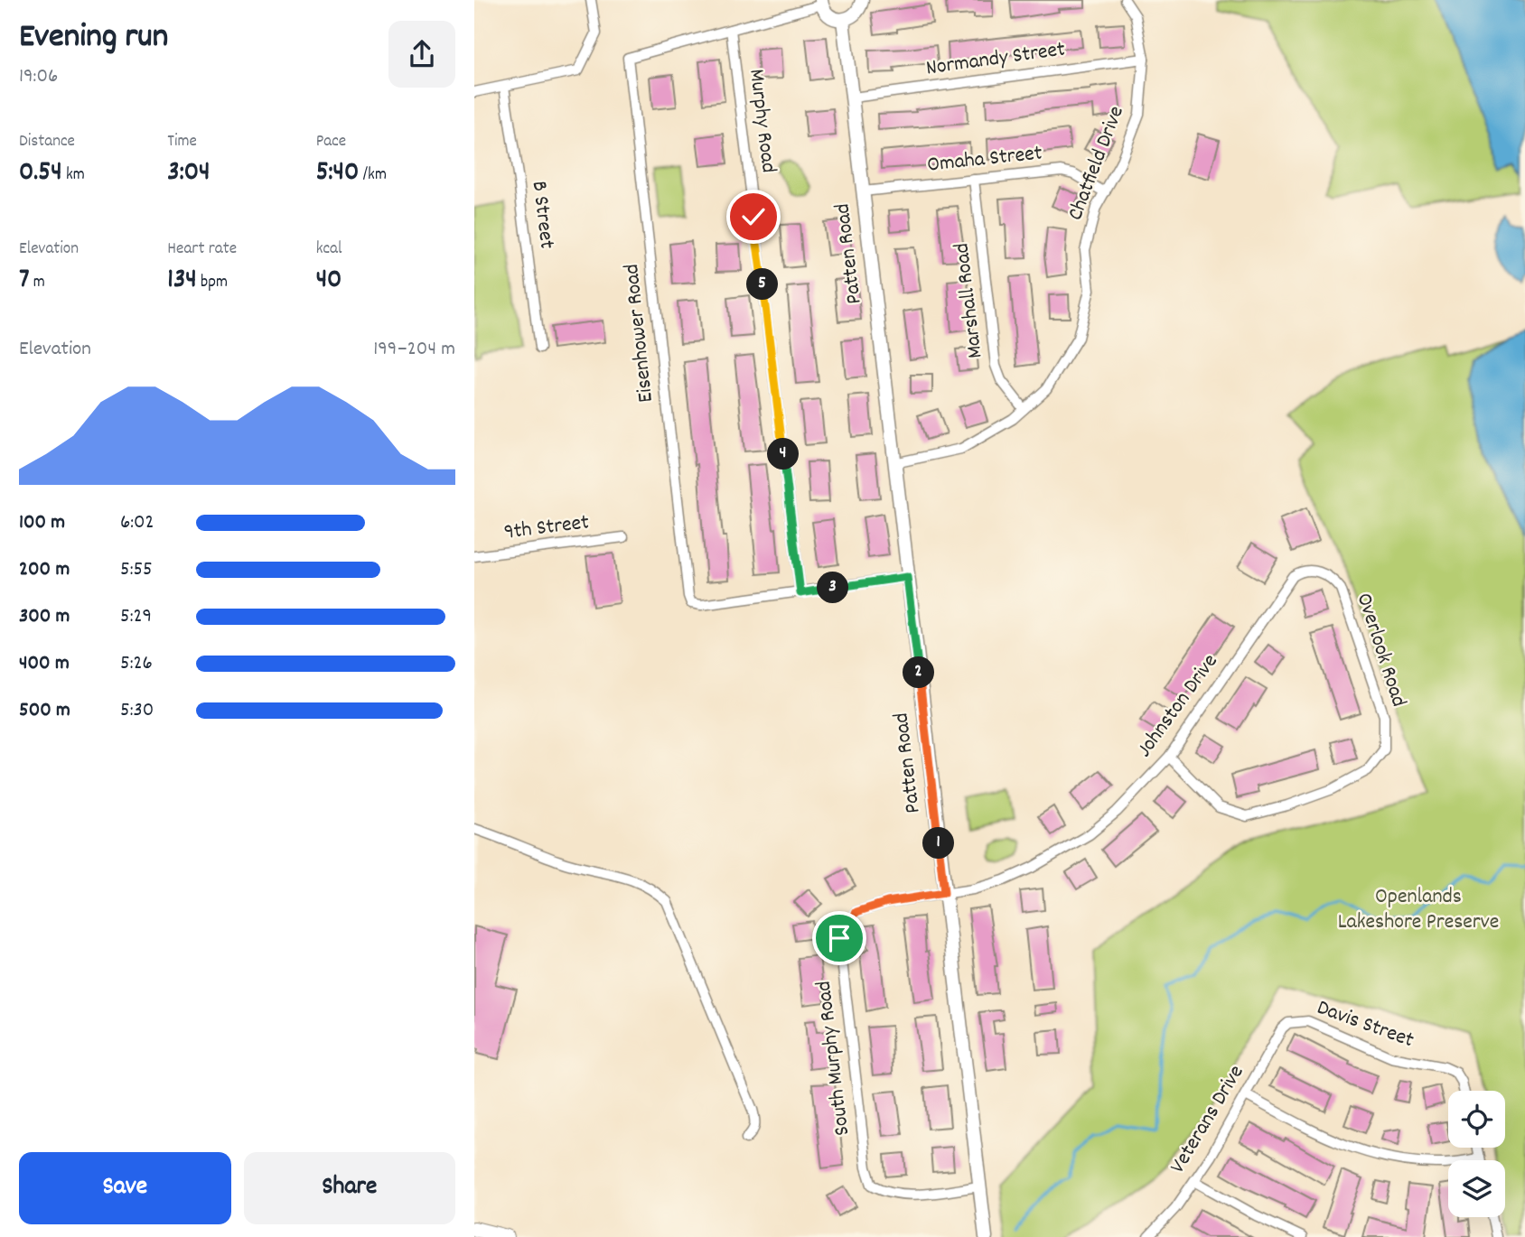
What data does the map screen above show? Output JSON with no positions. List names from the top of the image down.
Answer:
{
  "streets": {
    "street": [
      "Normandy Street",
      "Murphy Road",
      "Omaha Street",
      "Chatfield Drive",
      "B Street",
      "Patten Road",
      "Marshall Road",
      "Eisenhower Road",
      "9th Street",
      "Overlook Road",
      "Johnston Drive",
      "Davis Street",
      "South Murphy Road",
      "Veterans Drive"
    ]
  },
  "crossings": [
    ["Normandy Street", "Chatfield Drive"],
    ["Normandy Street", "Patten Road"],
    ["Murphy Road", "Eisenhower Road"],
    ["Omaha Street", "Chatfield Drive"],
    ["Omaha Street", "Patten Road"],
    ["Omaha Street", "Marshall Road"],
    ["Chatfield Drive", "Patten Road"],
    ["Chatfield Drive", "Marshall Road"],
    ["Patten Road", "Johnston Drive"],
    ["Patten Road", "South Murphy Road"],
    ["Overlook Road", "Johnston Drive"],
    ["Johnston Drive", "South Murphy Road"],
    ["Davis Street", "Veterans Drive"]
  ],
  "parks": ["Openlands Lakeshore Preserve"],
  "page": {
    "heading": ["Evening run", "19:06"],
    "stats": [
      ["Distance", "0.54 km"],
      ["Time", "3:04"],
      ["Pace", "5:40 /km"],
      ["Elevation", "7 m"],
      ["Heart rate", "134 bpm"],
      ["kcal", "40"]
    ],
    "pins": [
      "5",
      "4",
      "3",
      "2",
      "1"
    ],
    "chart": ["Elevation", "199–204 m"],
    "list": [
      {
        "name": "100 m",
        "note": "6:02"
      },
      {
        "name": "200 m",
        "note": "5:55"
      },
      {
        "name": "300 m",
        "note": "5:29"
      },
      {
        "name": "400 m",
        "note": "5:26"
      },
      {
        "name": "500 m",
        "note": "5:30"
      }
    ],
    "buttons": ["Save", "Share"]
  }
}
